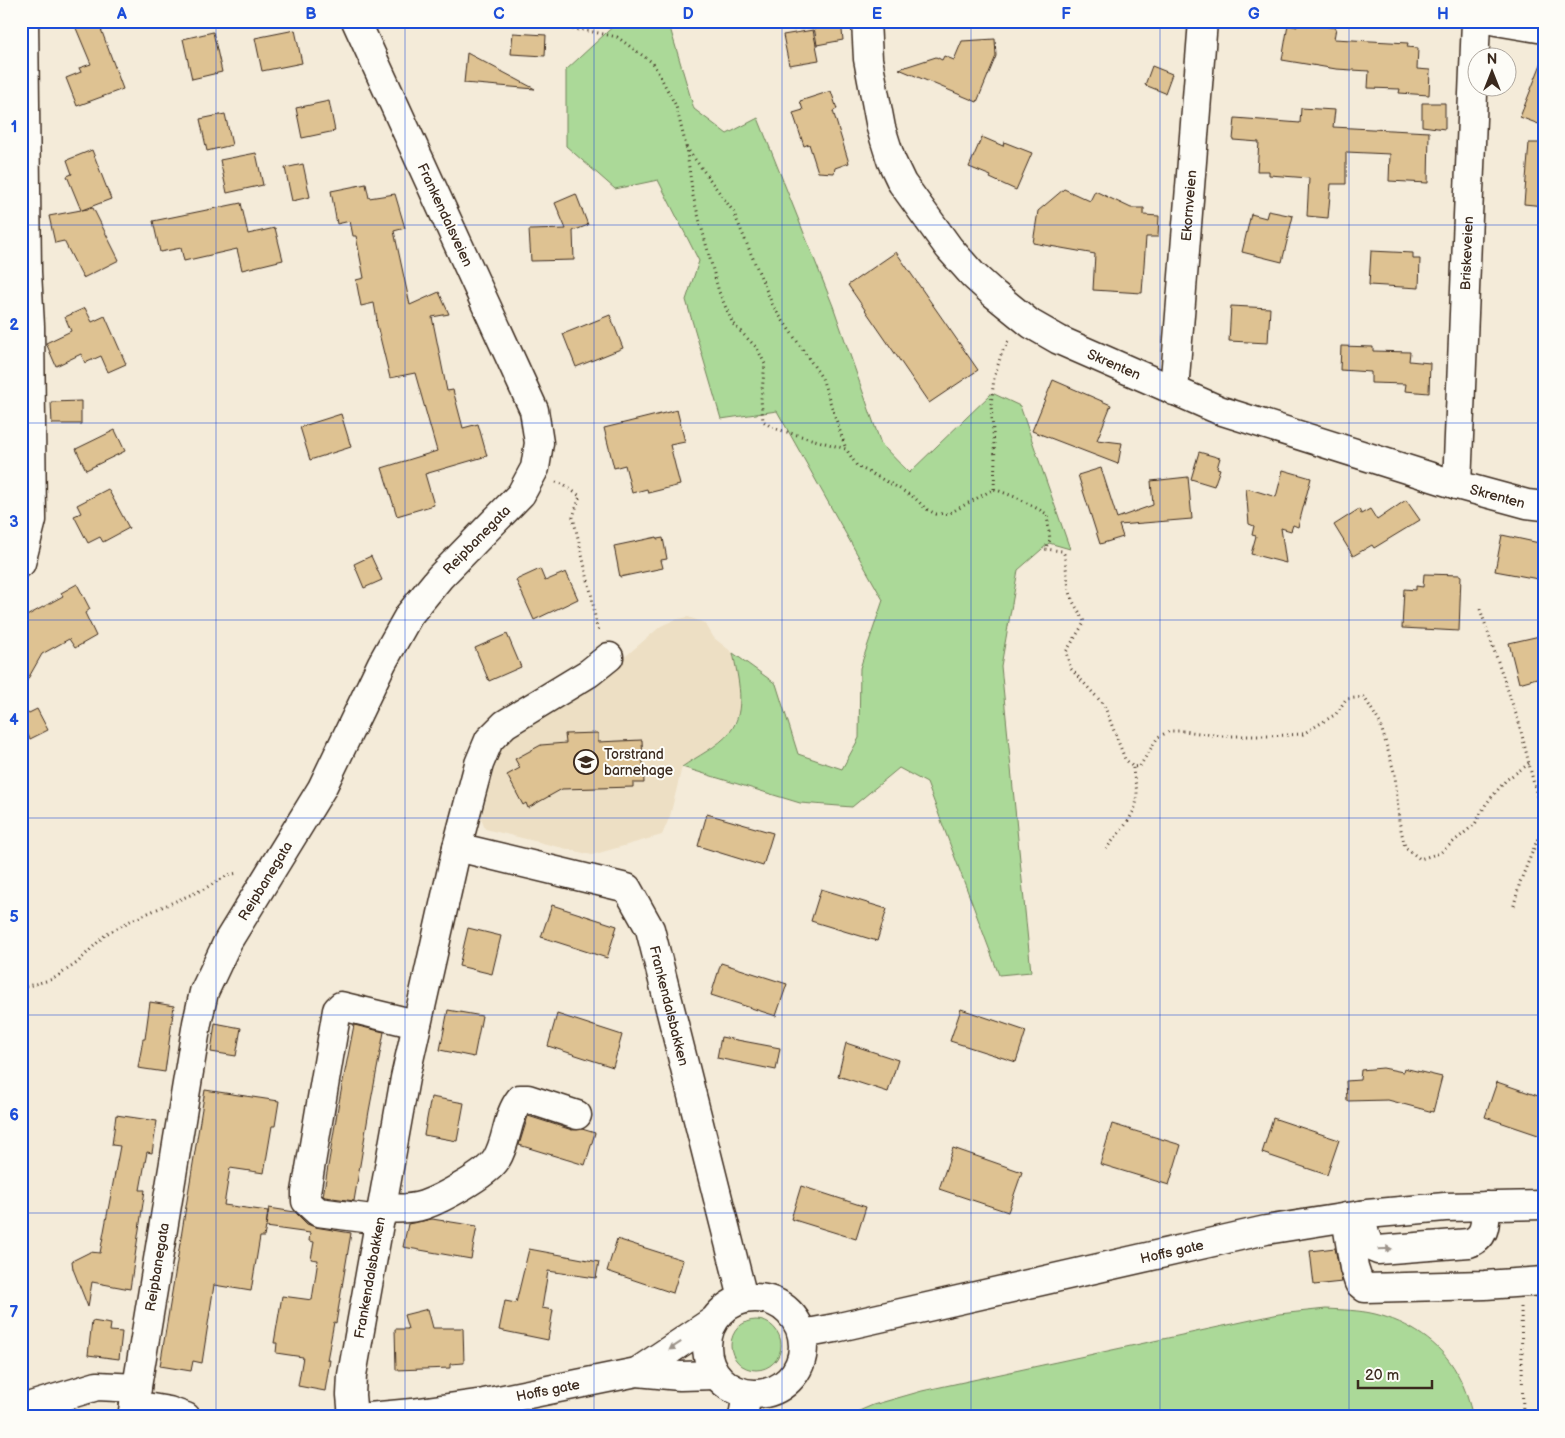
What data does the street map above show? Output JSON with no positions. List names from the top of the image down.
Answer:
{
  "streets": {
    "street": [
      "Ekornveien",
      "Frankendalsveien",
      "Briskeveien",
      "Skrenten",
      "Reipbanegata",
      "Frankendalsbakken",
      "Hoffs gate"
    ]
  },
  "crossings": [
    ["Ekornveien", "Skrenten"],
    ["Frankendalsveien", "Reipbanegata"],
    ["Briskeveien", "Skrenten"],
    ["Frankendalsbakken", "Hoffs gate"]
  ],
  "places": {
    "school or university": ["Torstrand barnehage"]
  },
  "scale_bar": "20 m",
  "north": "top",
  "grid": {
    "columns": [
      "A",
      "B",
      "C",
      "D",
      "E",
      "F",
      "G",
      "H"
    ],
    "rows": [
      "1",
      "2",
      "3",
      "4",
      "5",
      "6",
      "7"
    ]
  }
}
